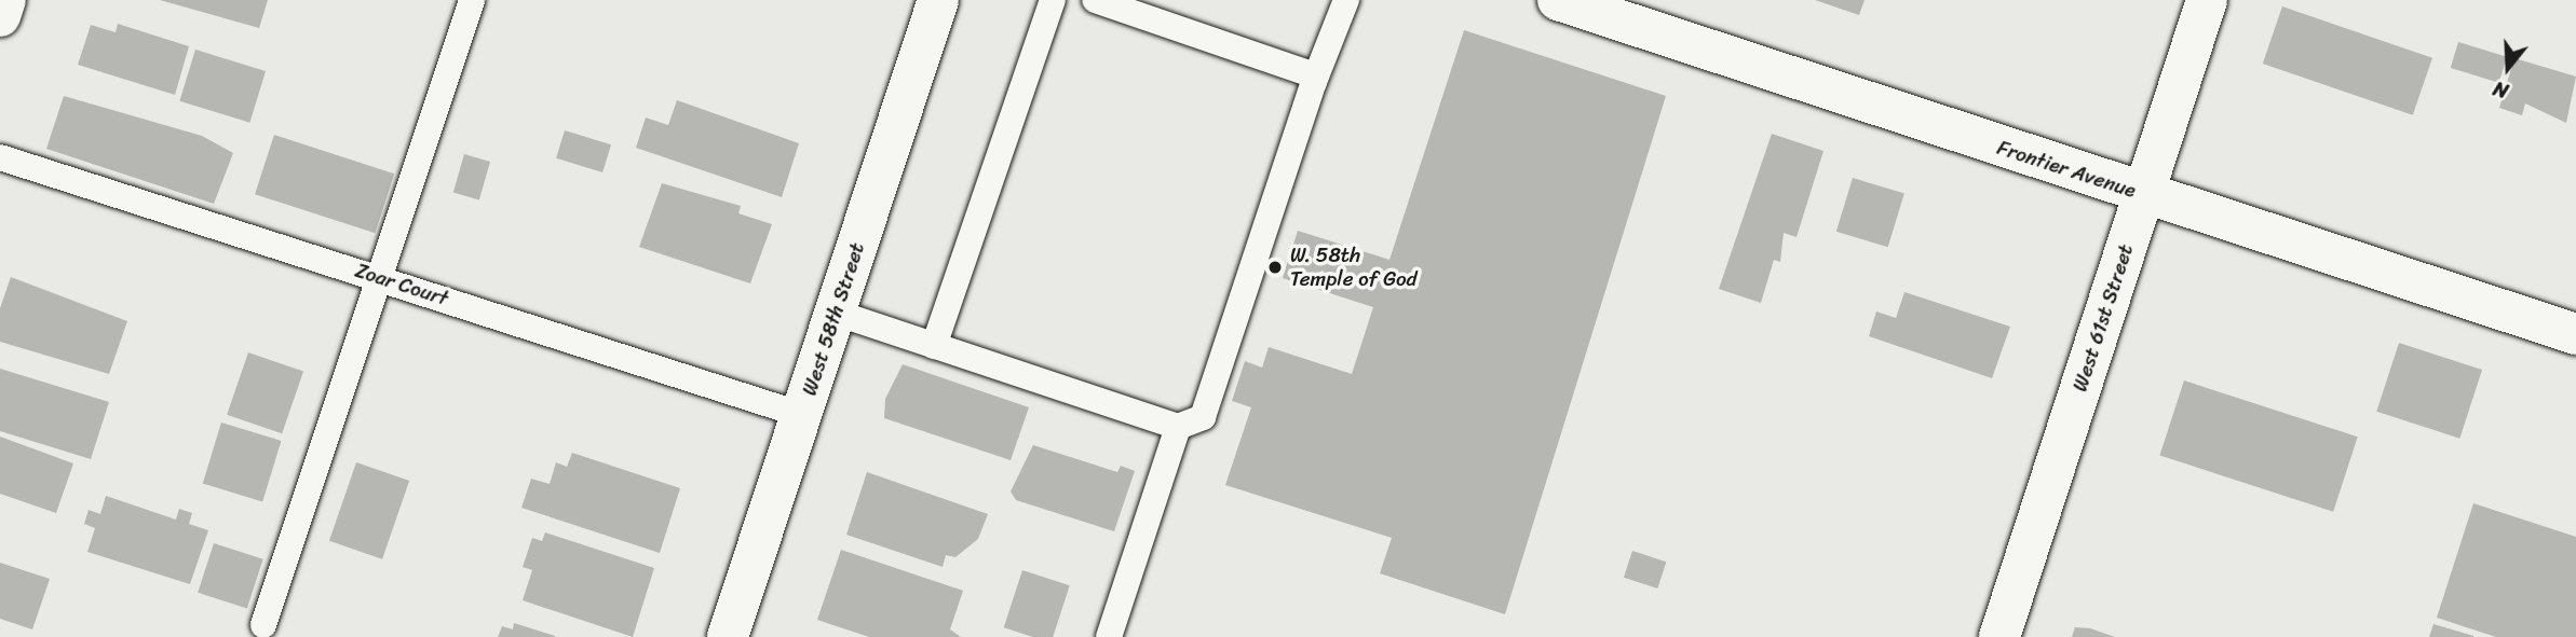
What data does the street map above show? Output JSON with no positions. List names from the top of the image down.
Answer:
{
  "streets": {
    "street": ["Frontier Avenue", "West 61st Street", "West 58th Street"],
    "lane": ["Zoar Court"]
  },
  "crossings": [
    ["Frontier Avenue", "West 61st Street"],
    ["Zoar Court", "West 58th Street"]
  ],
  "places": ["W. 58th Temple of God"],
  "north": "bottom"
}
